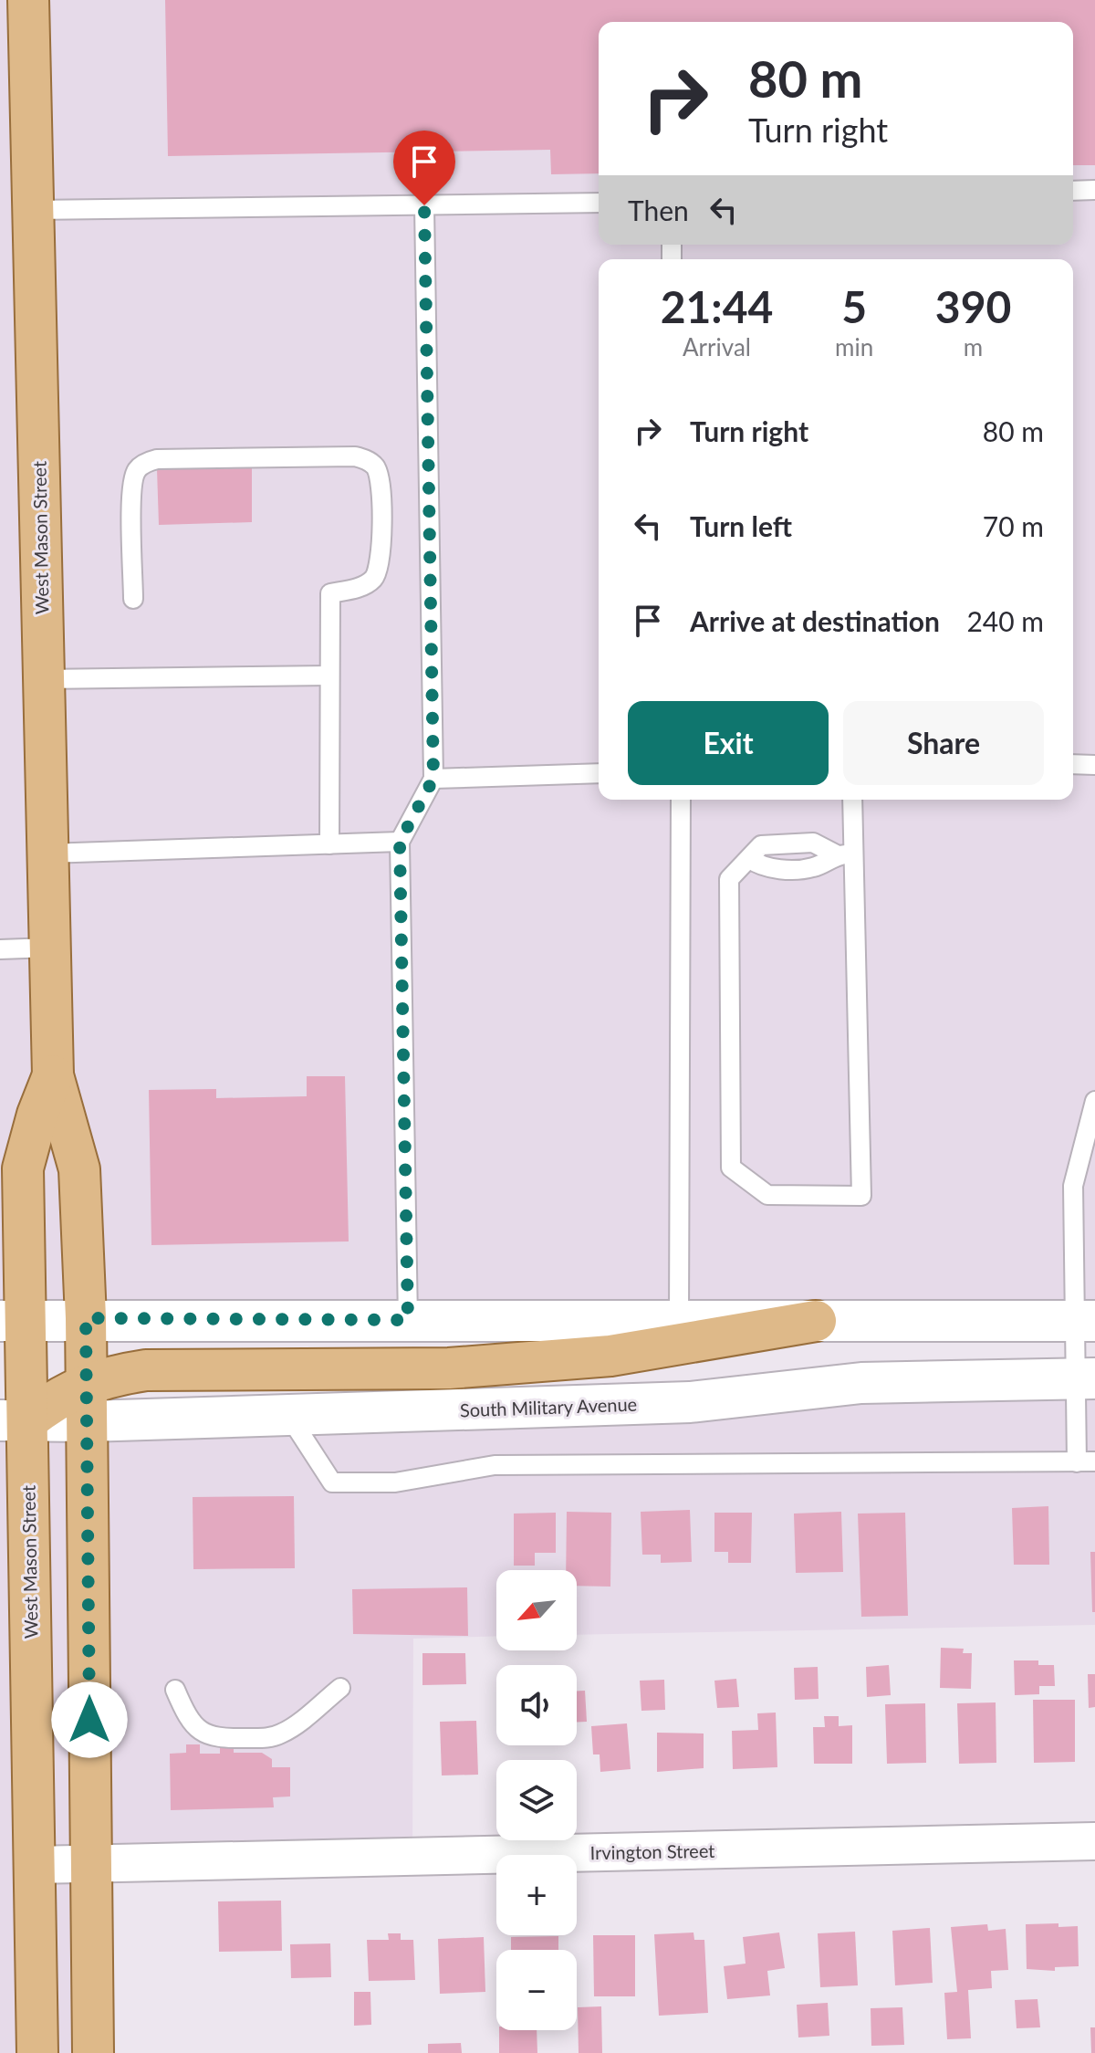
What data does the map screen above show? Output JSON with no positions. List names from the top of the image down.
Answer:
{
  "streets": {
    "main road": ["West Mason Street", "South Military Avenue"],
    "street": ["Irvington Street"]
  },
  "crossings": [
    ["West Mason Street", "South Military Avenue"],
    ["West Mason Street", "Irvington Street"]
  ],
  "north": "bottom left",
  "page": {
    "turn": ["80 m", "Turn right"],
    "then": "Then",
    "eta": [
      "21:44",
      "Arrival",
      "5",
      "min",
      "390",
      "m"
    ],
    "list": [
      {
        "name": "Turn right",
        "value": "80 m"
      },
      {
        "name": "Turn left",
        "value": "70 m"
      },
      {
        "name": "Arrive at destination",
        "value": "240 m"
      }
    ],
    "buttons": ["Exit", "Share"],
    "map_buttons": ["+", "−"]
  }
}
